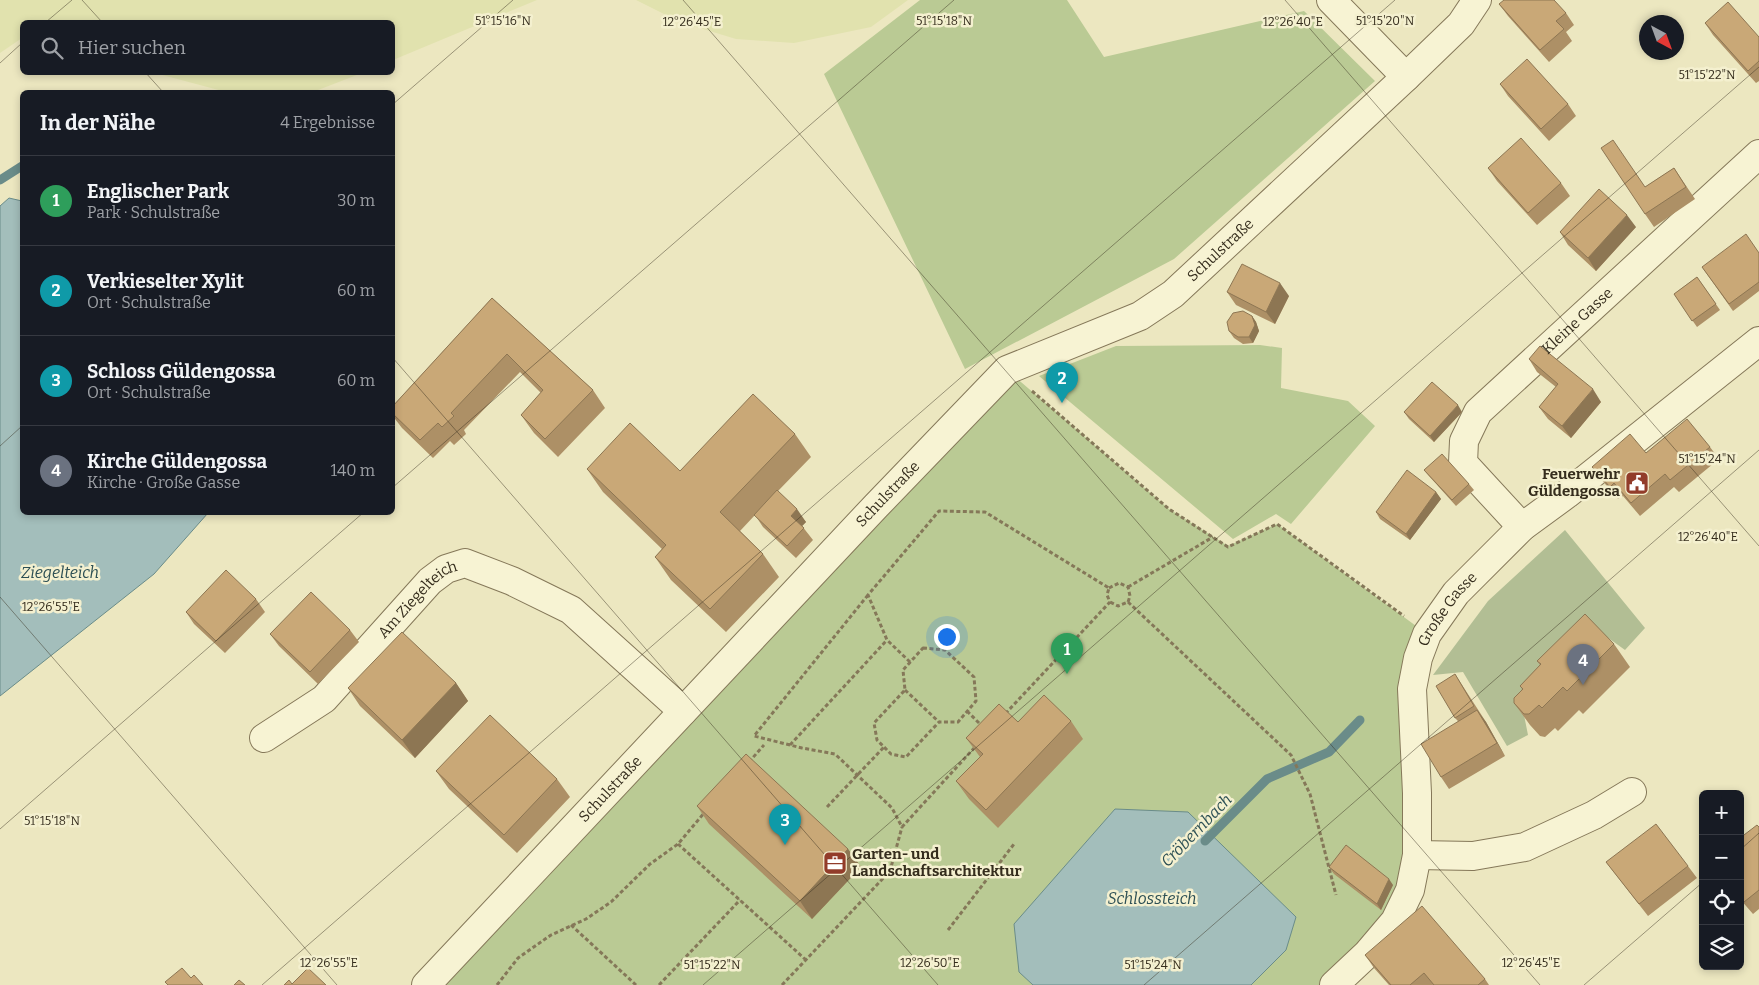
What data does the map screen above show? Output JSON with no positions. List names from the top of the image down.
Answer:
{
  "streets": {
    "street": [
      "Schulstraße",
      "Kleine Gasse",
      "Am Ziegelteich",
      "Große Gasse"
    ]
  },
  "crossings": [
    ["Schulstraße", "Am Ziegelteich"],
    ["Kleine Gasse", "Große Gasse"]
  ],
  "water": ["Ziegelteich", "Cröbernbach", "Schlossteich"],
  "places": {
    "public building": ["Feuerwehr Güldengossa"],
    "office": ["Garten- und Landschaftsarchitektur"]
  },
  "north": "bottom right",
  "page": {
    "search": "Hier suchen",
    "heading": ["In der Nähe", "4 Ergebnisse"],
    "list": [
      {
        "mark": "1",
        "name": "Englischer Park",
        "note": "Park · Schulstraße",
        "value": "30 m"
      },
      {
        "mark": "2",
        "name": "Verkieselter Xylit",
        "note": "Ort · Schulstraße",
        "value": "60 m"
      },
      {
        "mark": "3",
        "name": "Schloss Güldengossa",
        "note": "Ort · Schulstraße",
        "value": "60 m"
      },
      {
        "mark": "4",
        "name": "Kirche Güldengossa",
        "note": "Kirche · Große Gasse",
        "value": "140 m"
      }
    ],
    "pins": [
      "2",
      "1",
      "4",
      "3"
    ],
    "map_buttons": ["+", "−"]
  },
  "coordinates": [
    "51°15'16\"N",
    "51°15'18\"N",
    "51°15'20\"N",
    "12°26'45\"E",
    "12°26'40\"E",
    "51°15'22\"N",
    "51°15'24\"N",
    "12°26'55\"E",
    "12°26'50\"E"
  ]
}
